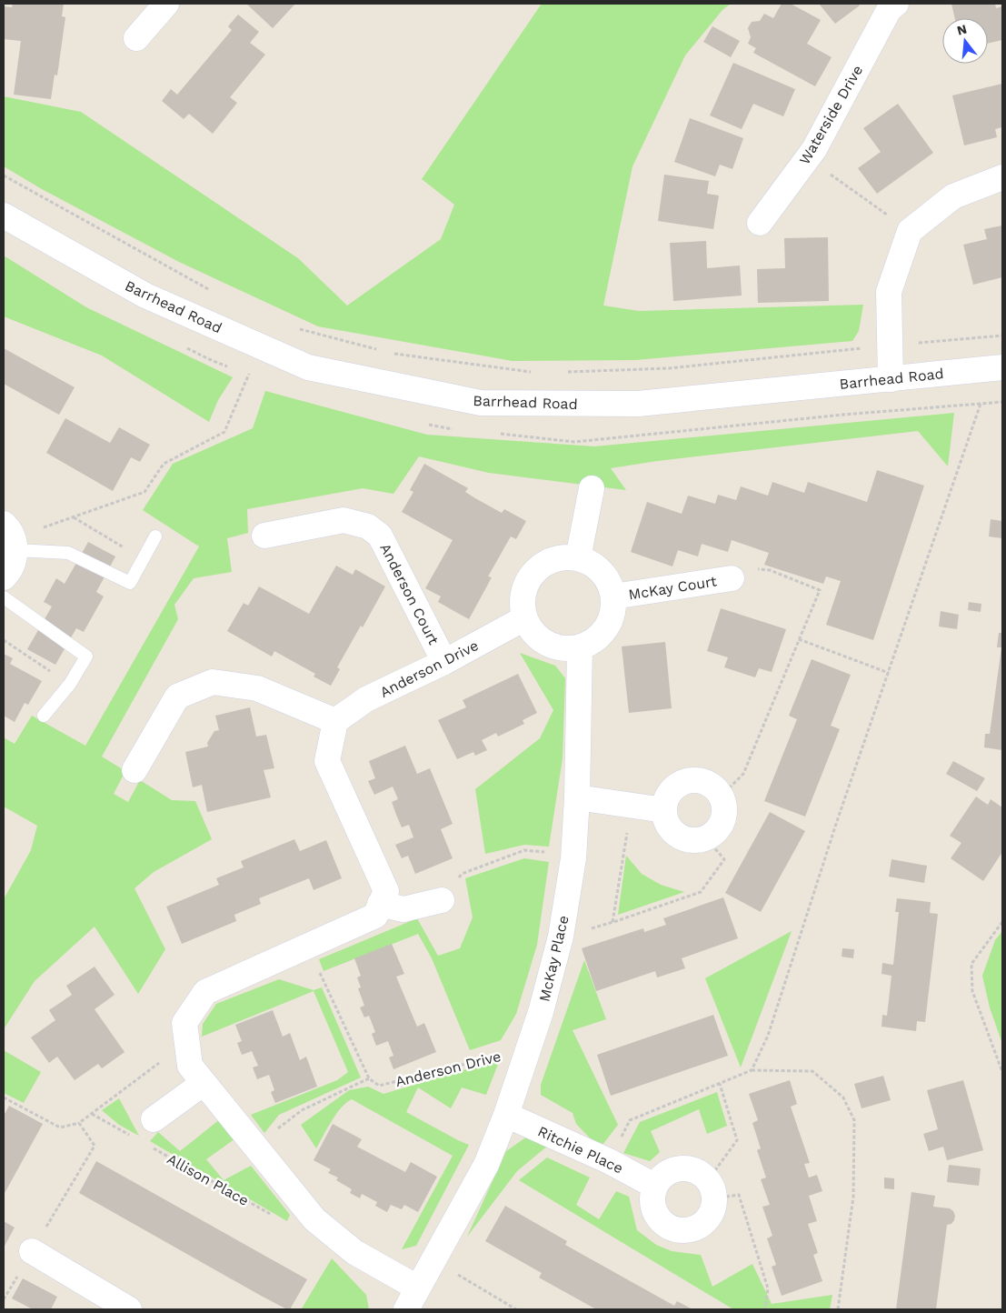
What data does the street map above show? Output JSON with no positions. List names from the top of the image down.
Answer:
{
  "streets": {
    "street": [
      "Waterside Drive",
      "Barrhead Road",
      "McKay Court",
      "Anderson Court",
      "Anderson Drive",
      "McKay Place",
      "Ritchie Place"
    ],
    "path": ["Allison Place"]
  },
  "crossings": [
    ["McKay Court", "Anderson Drive"],
    ["McKay Court", "McKay Place"],
    ["Anderson Court", "Anderson Drive"],
    ["Anderson Drive", "McKay Place"],
    ["McKay Place", "Ritchie Place"]
  ],
  "north": "top"
}
